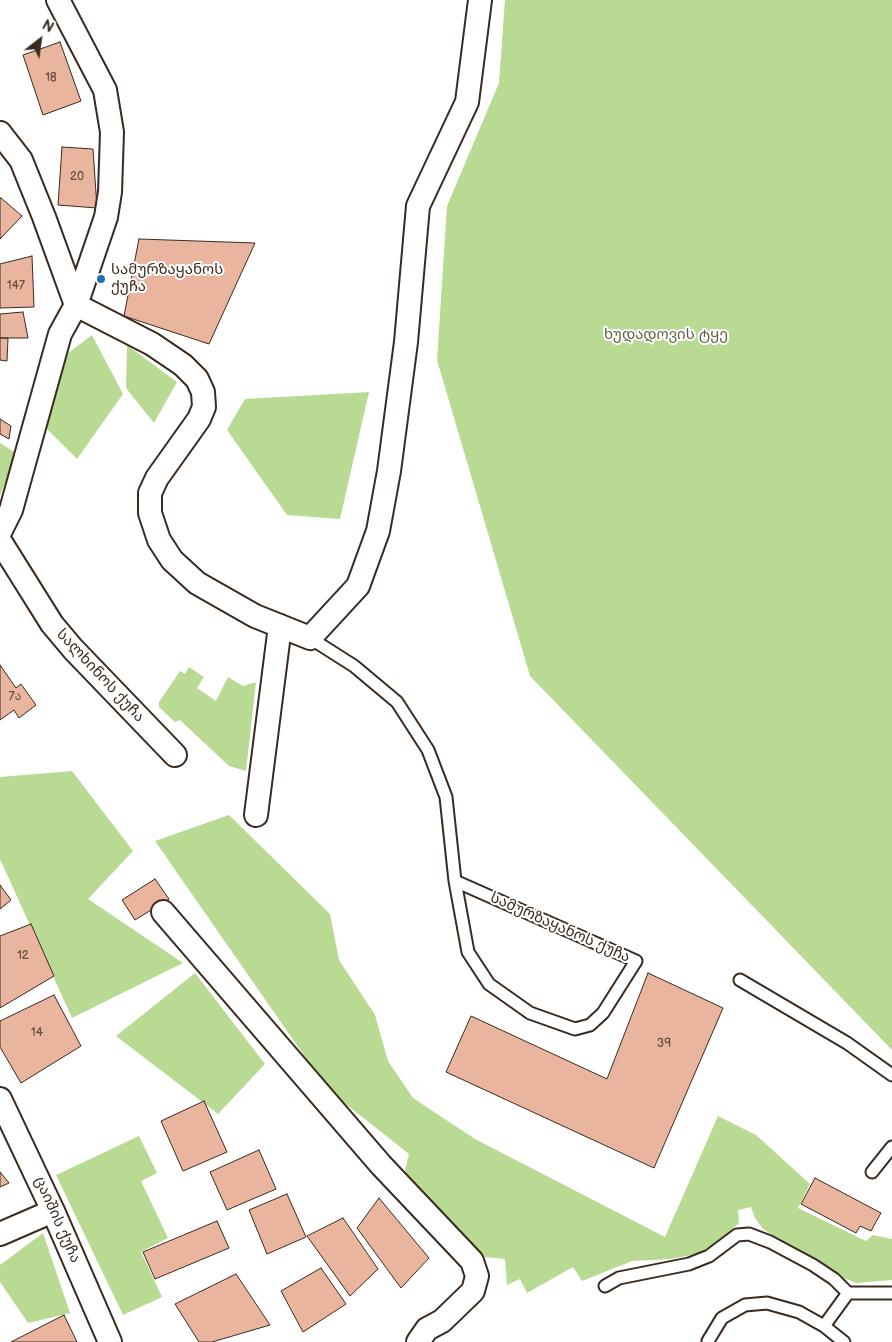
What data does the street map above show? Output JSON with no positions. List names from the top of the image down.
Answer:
{
  "streets": {
    "street": ["სალხინოს ქუჩა", "სამურზაყანოს ქუჩა", "ცაიშის ქუჩა"]
  },
  "parks": ["ხუდადოვის ტყე"],
  "places": ["სამურზაყანოს ქუჩა"],
  "house_numbers": [
    "18",
    "20",
    "147",
    "7ა",
    "12",
    "14",
    "39"
  ],
  "north": "top right"
}
